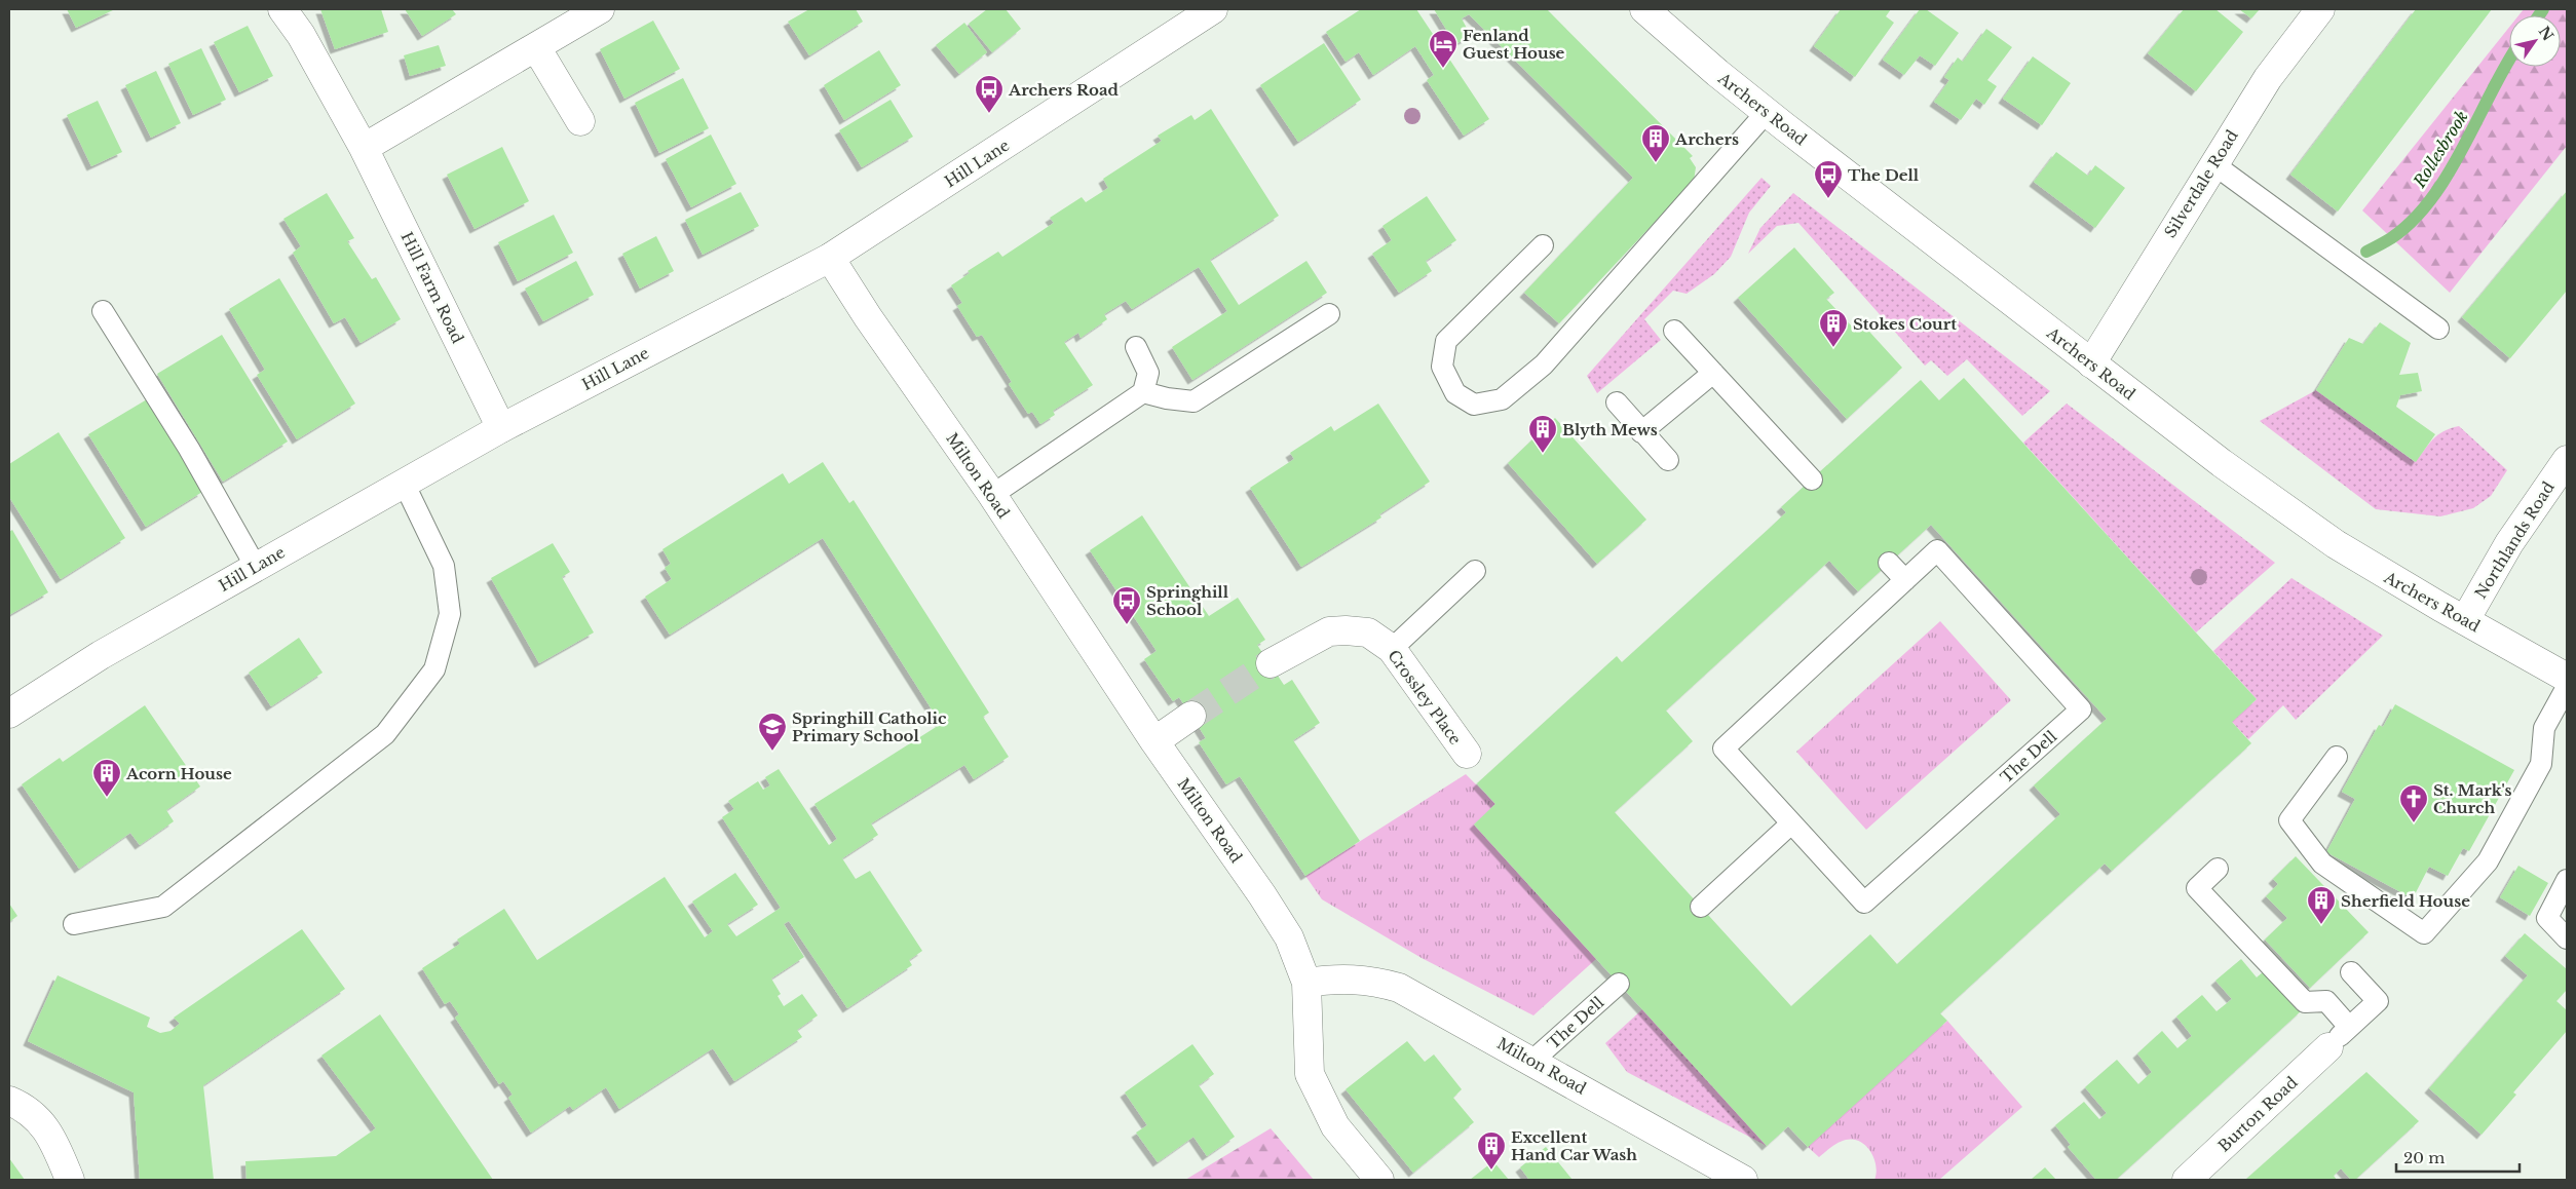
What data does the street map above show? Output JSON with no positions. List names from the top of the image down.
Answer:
{
  "streets": {
    "street": [
      "Archers Road",
      "Hill Lane",
      "Silverdale Road",
      "Hill Farm Road",
      "Milton Road",
      "Northlands Road",
      "Crossley Place",
      "Burton Road"
    ],
    "lane": ["The Dell"]
  },
  "crossings": [
    ["Archers Road", "Silverdale Road"],
    ["Archers Road", "Northlands Road"],
    ["Hill Lane", "Hill Farm Road"],
    ["Hill Lane", "Milton Road"],
    ["Milton Road", "The Dell"]
  ],
  "water": ["Rollesbrook"],
  "places": {
    "hotel": ["Fenland Guest House"],
    "bus stop": ["Archers Road", "The Dell", "Springhill School"],
    "building": [
      "Archers",
      "Stokes Court",
      "Blyth Mews",
      "Acorn House",
      "Sherfield House",
      "Excellent Hand Car Wash"
    ],
    "school or university": ["Springhill Catholic Primary School"],
    "church": ["St. Mark's Church"]
  },
  "scale_bar": "20 m",
  "north": "top right"
}
